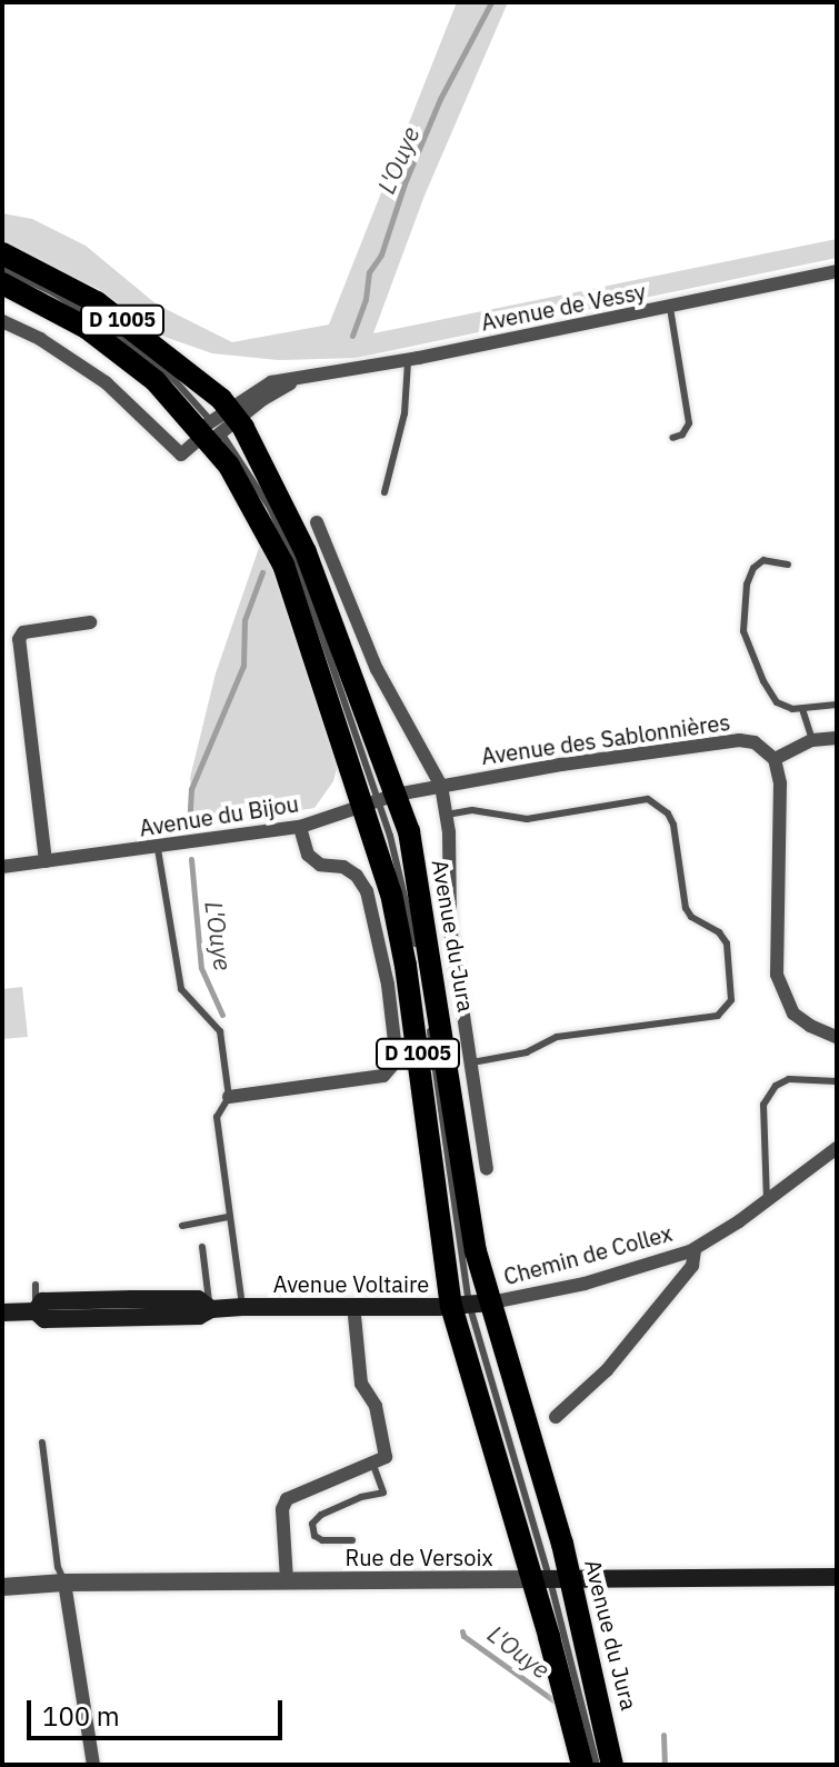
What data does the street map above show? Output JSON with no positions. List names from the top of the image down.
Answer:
{
  "streets": {
    "main road": [
      "D 1005",
      "Avenue du Jura",
      "Avenue Voltaire",
      "Rue de Versoix"
    ],
    "street": [
      "Avenue de Vessy",
      "Avenue des Sablonnières",
      "Avenue du Bijou",
      "Chemin de Collex"
    ]
  },
  "crossings": [
    ["Avenue de Vessy", "Avenue du Jura"],
    ["Avenue des Sablonnières", "Avenue du Bijou"],
    ["Avenue des Sablonnières", "Avenue du Jura"],
    ["Avenue du Bijou", "Avenue du Jura"],
    ["Avenue du Jura", "Chemin de Collex"],
    ["Avenue du Jura", "Avenue Voltaire"],
    ["Avenue du Jura", "Rue de Versoix"],
    ["Chemin de Collex", "Avenue Voltaire"]
  ],
  "water": ["L'Ouye"],
  "scale_bar": "100 m"
}
